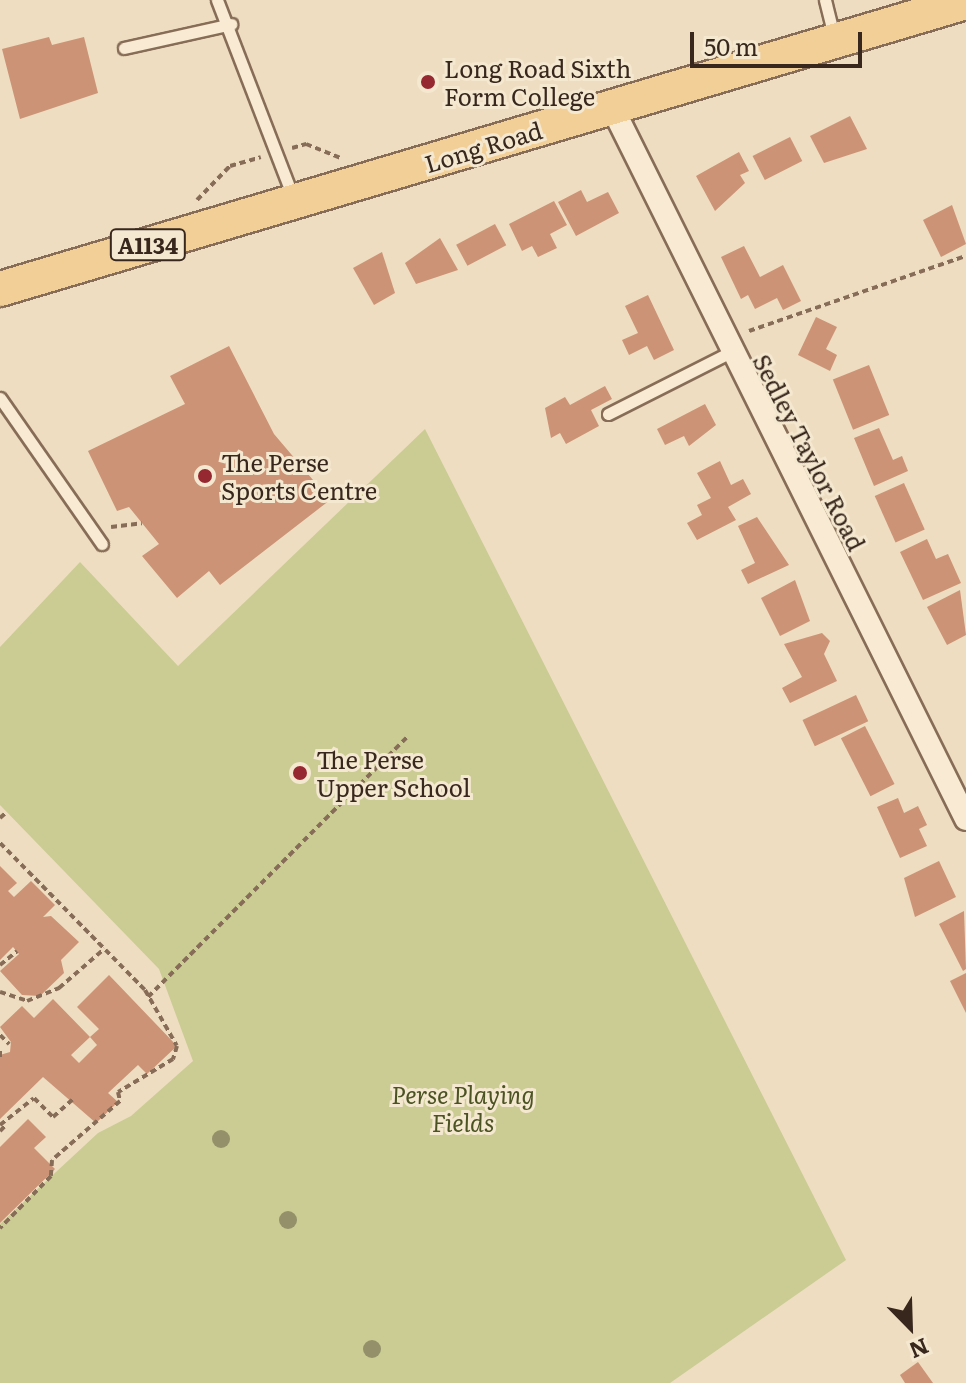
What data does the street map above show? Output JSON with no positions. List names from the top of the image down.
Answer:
{
  "streets": {
    "main road": ["Long Road", "A1134"],
    "street": ["Sedley Taylor Road"]
  },
  "crossings": [
    ["Long Road", "Sedley Taylor Road"]
  ],
  "parks": ["Perse Playing Fields"],
  "places": ["Long Road Sixth Form College", "The Perse Sports Centre", "The Perse Upper School"],
  "scale_bar": "50 m",
  "north": "bottom right"
}
